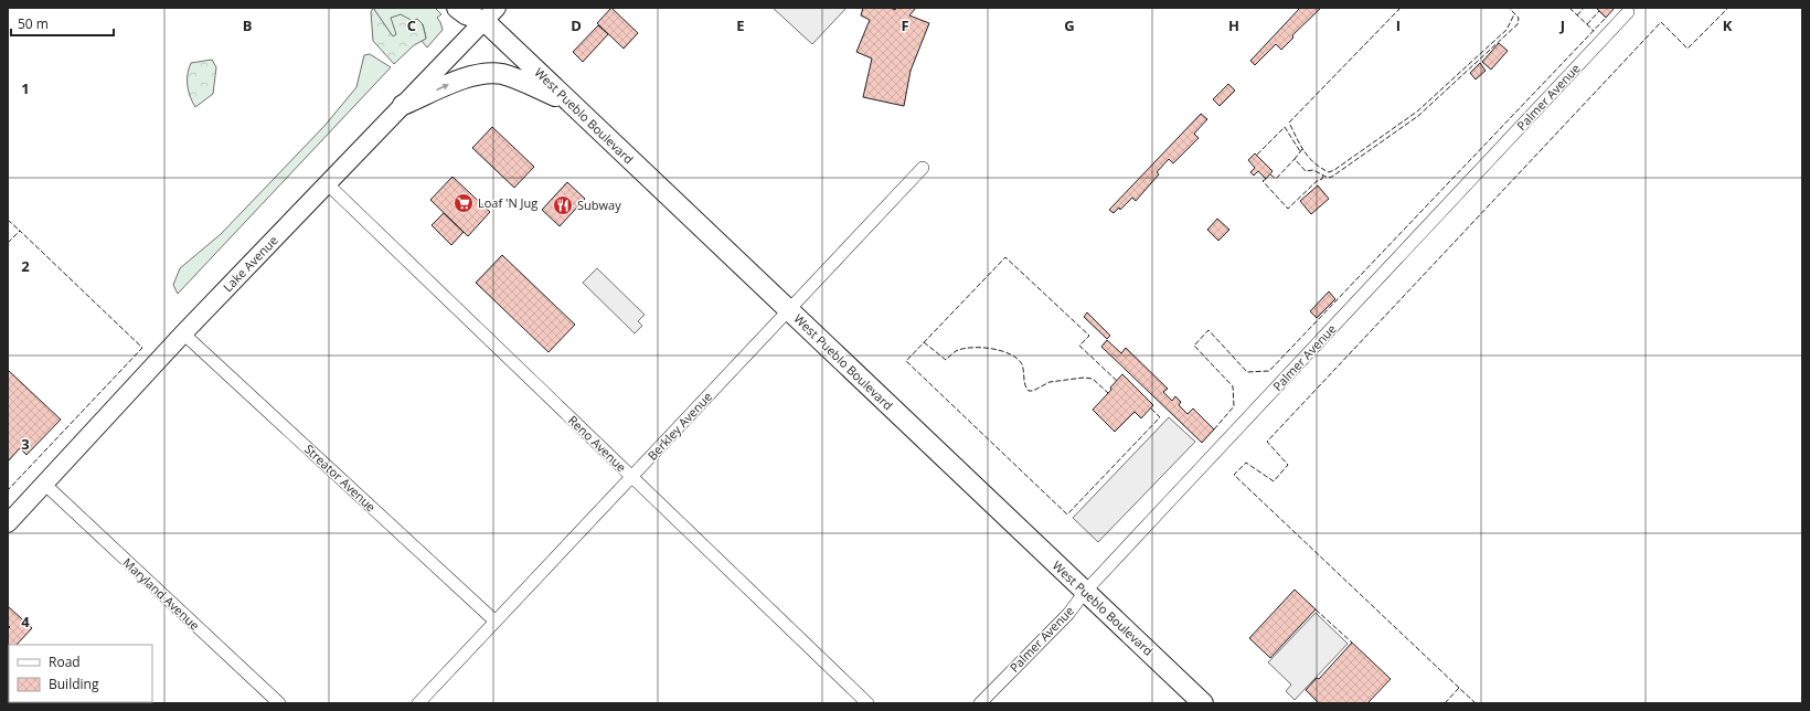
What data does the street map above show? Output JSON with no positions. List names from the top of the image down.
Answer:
{
  "streets": {
    "main road": ["West Pueblo Boulevard", "Lake Avenue"],
    "street": [
      "Palmer Avenue",
      "Berkley Avenue",
      "Reno Avenue",
      "Streator Avenue",
      "Maryland Avenue"
    ]
  },
  "crossings": [
    ["Palmer Avenue", "West Pueblo Boulevard"],
    ["West Pueblo Boulevard", "Lake Avenue"],
    ["West Pueblo Boulevard", "Berkley Avenue"],
    ["Lake Avenue", "Reno Avenue"],
    ["Lake Avenue", "Streator Avenue"],
    ["Lake Avenue", "Maryland Avenue"],
    ["Berkley Avenue", "Reno Avenue"],
    ["Berkley Avenue", "Streator Avenue"]
  ],
  "places": {
    "supermarket": ["Loaf 'N Jug"],
    "restaurant": ["Subway"]
  },
  "legend": ["Road", "Building"],
  "scale_bar": "50 m",
  "grid": {
    "columns": [
      "B",
      "C",
      "D",
      "E",
      "F",
      "G",
      "H",
      "I",
      "J",
      "K"
    ],
    "rows": [
      "1",
      "2",
      "3",
      "4"
    ]
  }
}
